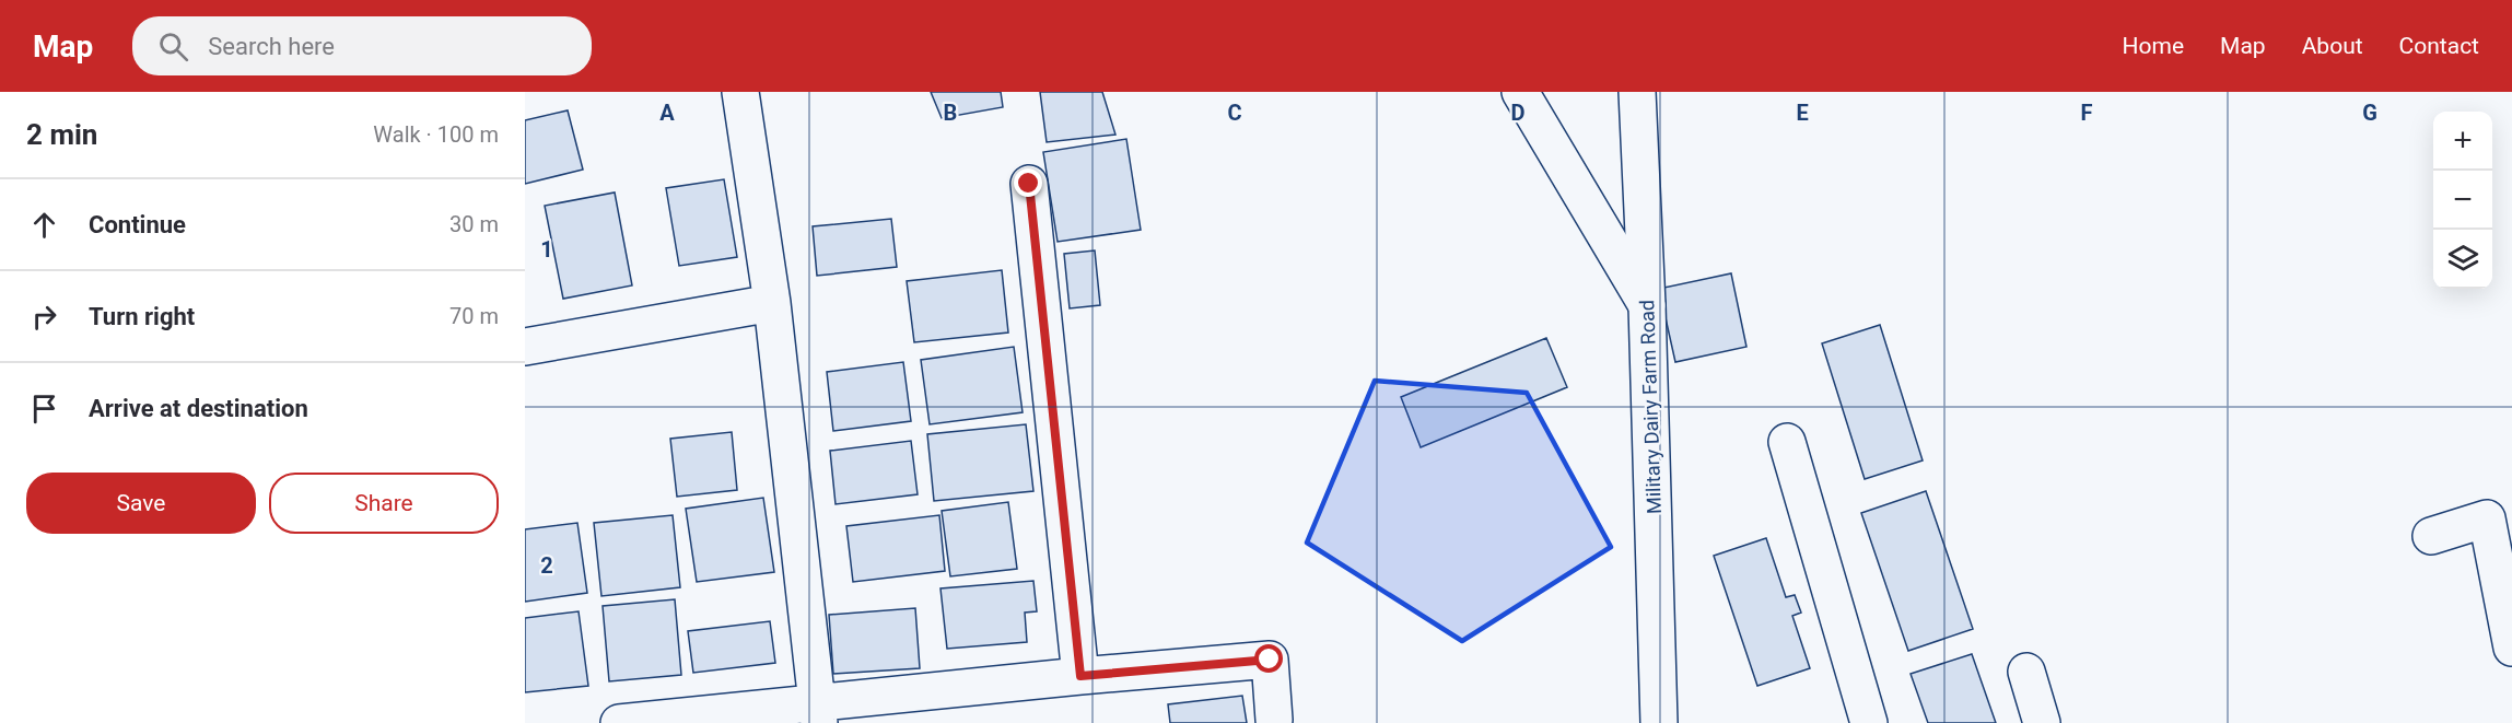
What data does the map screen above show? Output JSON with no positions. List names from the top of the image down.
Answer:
{
  "streets": {
    "street": ["Military Dairy Farm Road"]
  },
  "page": {
    "header": "Map",
    "search": "Search here",
    "nav": [
      "Home",
      "Map",
      "About",
      "Contact"
    ],
    "heading": ["2 min", "Walk · 100 m"],
    "map_buttons": ["+", "−"],
    "list": [
      ["Continue", "30 m"],
      ["Turn right", "70 m"],
      "Arrive at destination"
    ],
    "buttons": ["Save", "Share"]
  },
  "grid": {
    "columns": [
      "A",
      "B",
      "C",
      "D",
      "E",
      "F",
      "G"
    ],
    "rows": ["1", "2"]
  }
}
